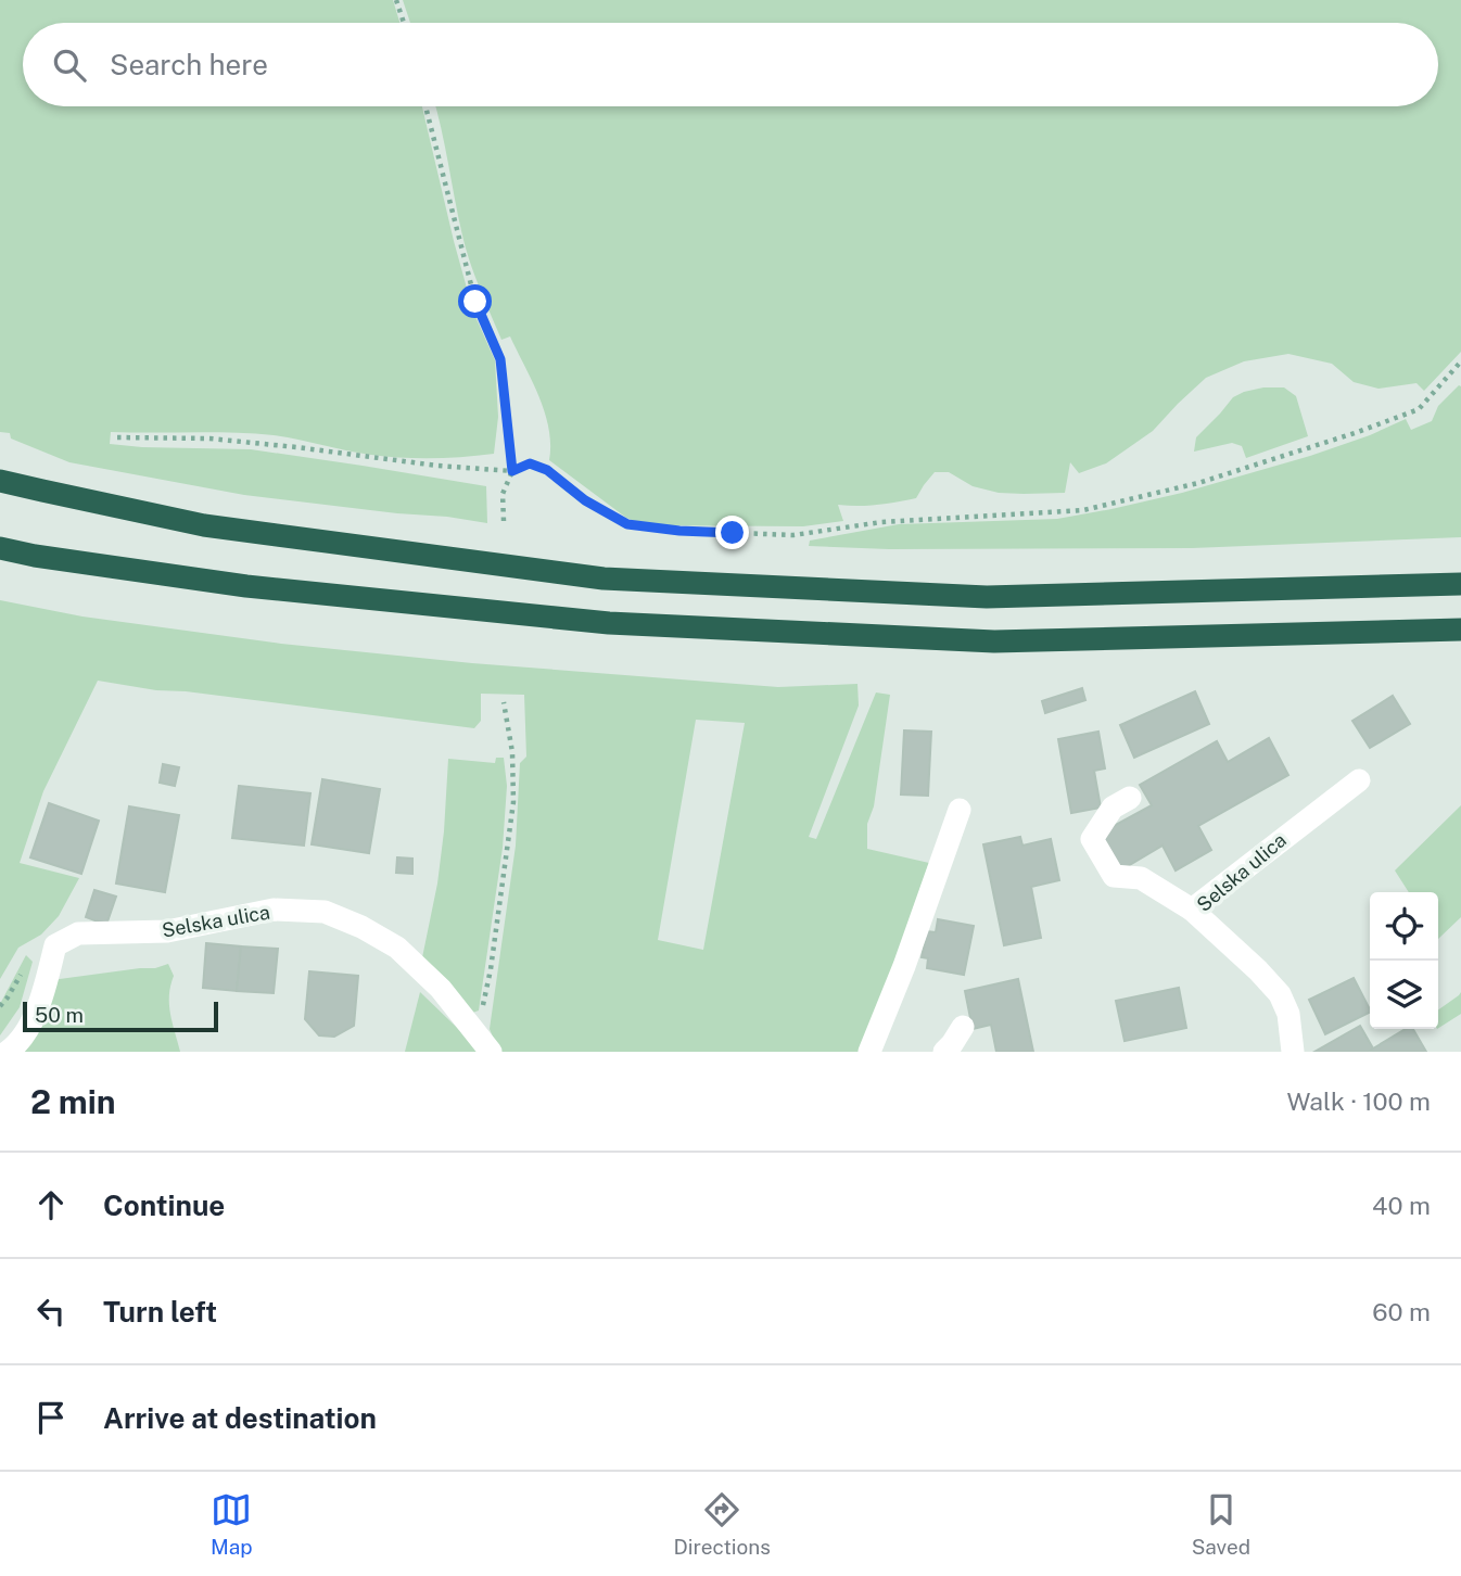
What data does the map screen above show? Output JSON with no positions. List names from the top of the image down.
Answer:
{
  "streets": {
    "street": ["Selska ulica"]
  },
  "scale_bar": "50 m",
  "page": {
    "search": "Search here",
    "scale": "50 m",
    "heading": ["2 min", "Walk · 100 m"],
    "list": [
      ["Continue", "40 m"],
      ["Turn left", "60 m"],
      "Arrive at destination"
    ],
    "nav": ["Map", "Directions", "Saved"]
  }
}
